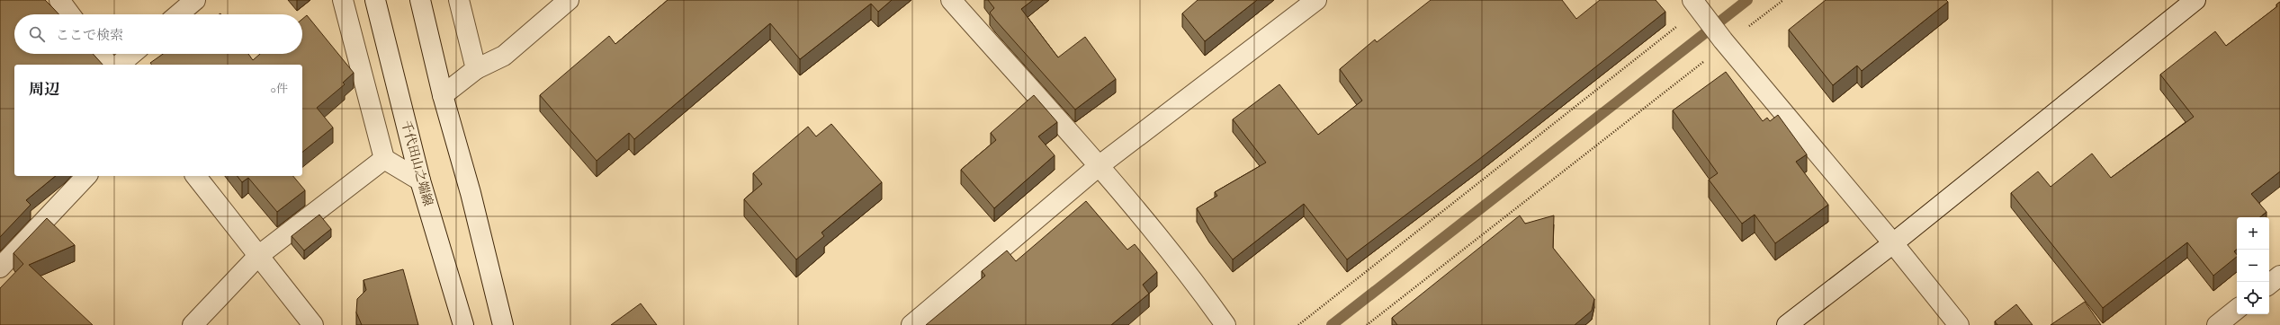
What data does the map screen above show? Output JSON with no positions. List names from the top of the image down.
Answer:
{
  "streets": {
    "street": ["千代田山之端線"]
  },
  "page": {
    "search": "ここで検索",
    "heading": ["周辺", "0件"],
    "map_buttons": ["+", "−"]
  }
}
